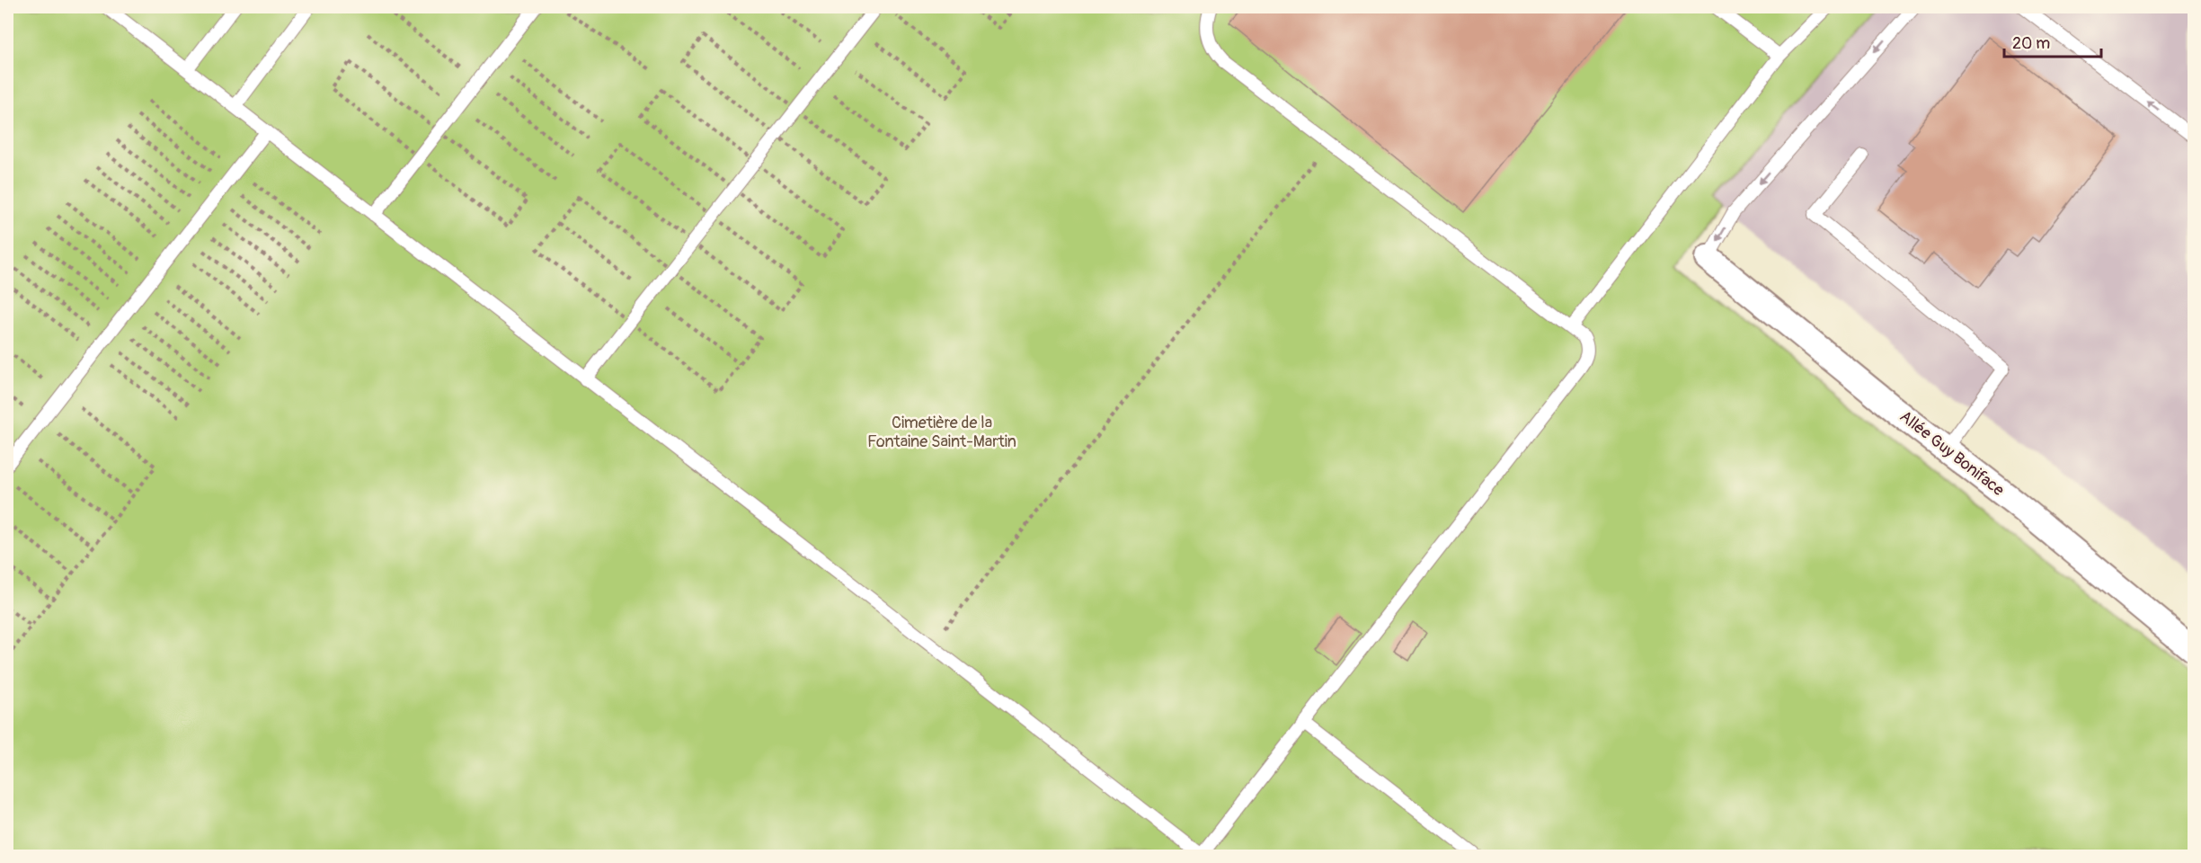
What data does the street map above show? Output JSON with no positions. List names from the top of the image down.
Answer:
{
  "streets": {
    "street": ["Allée Guy Boniface"]
  },
  "parks": ["Cimetière de la Fontaine Saint-Martin"],
  "scale_bar": "20 m"
}
